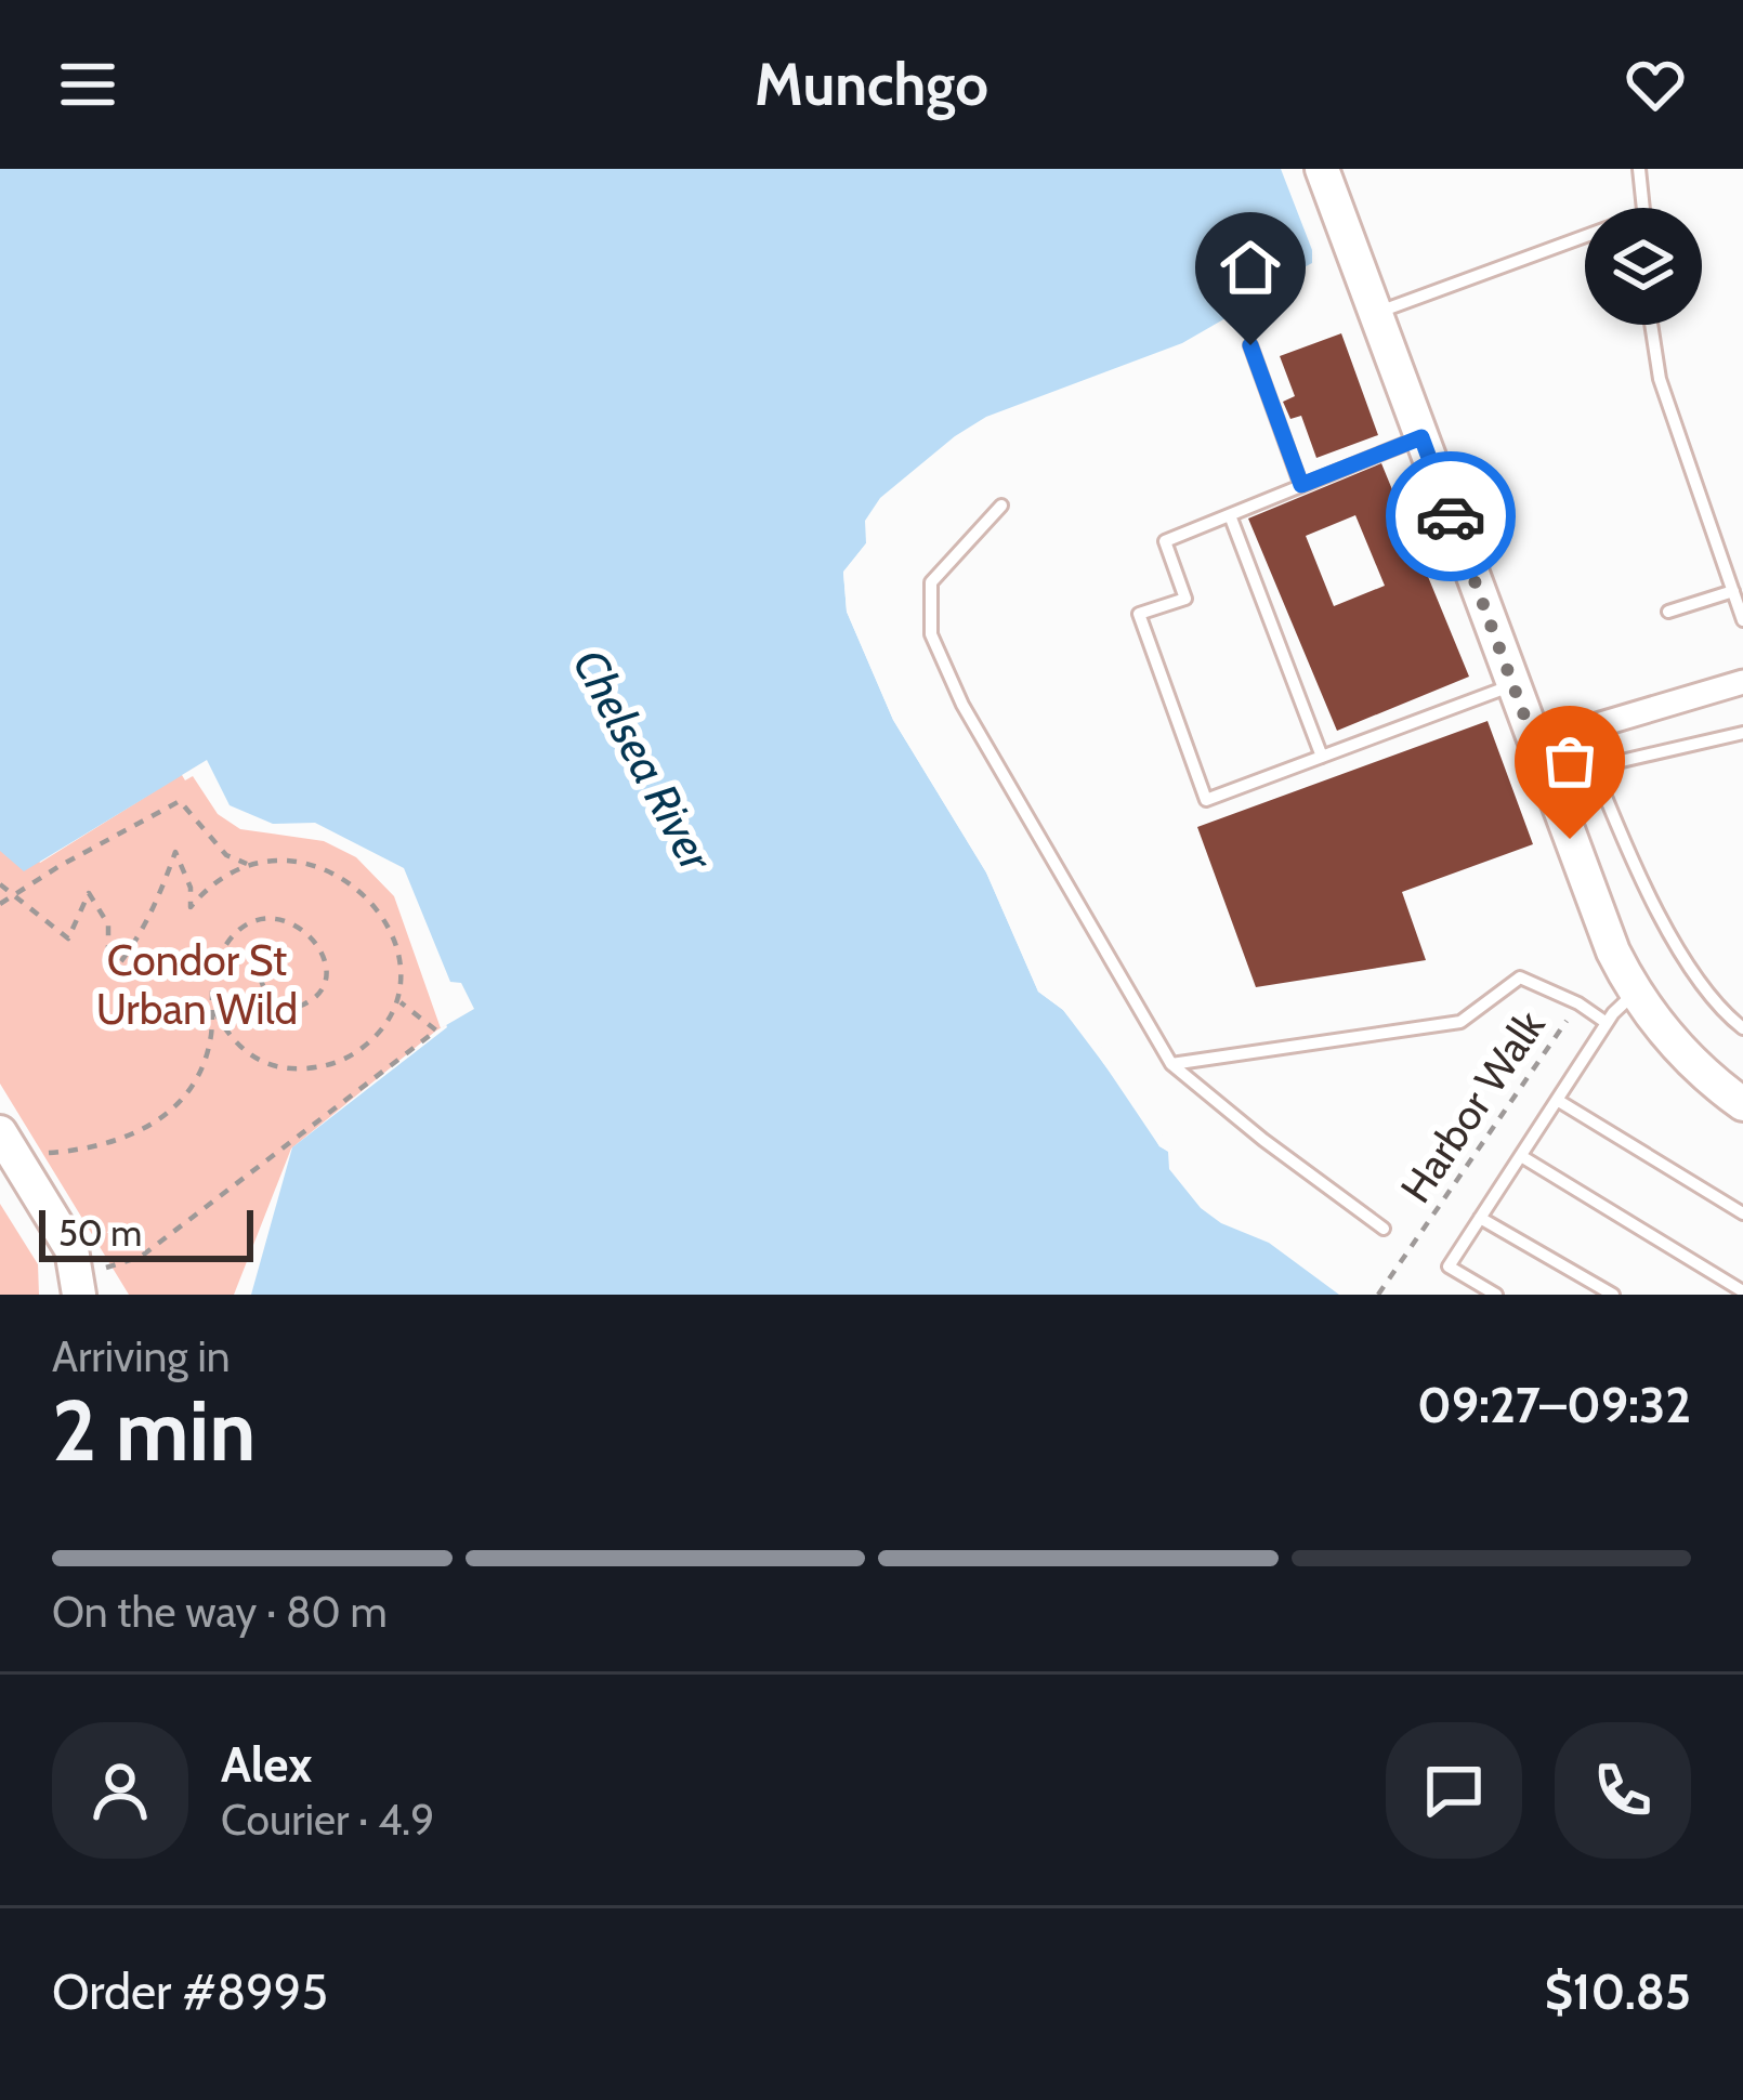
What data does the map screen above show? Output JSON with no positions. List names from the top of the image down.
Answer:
{
  "streets": {
    "path": ["Harbor Walk"]
  },
  "water": ["Chelsea River"],
  "parks": ["Condor St Urban Wild"],
  "scale_bar": "50 m",
  "page": {
    "header": "Munchgo",
    "scale": "50 m",
    "heading": ["2 min", "Arriving in", "09:27–09:32"],
    "panel": [
      "Alex",
      "Courier · 4.9",
      "Order #8995",
      "$10.85"
    ],
    "bar": "On the way · 80 m"
  }
}
